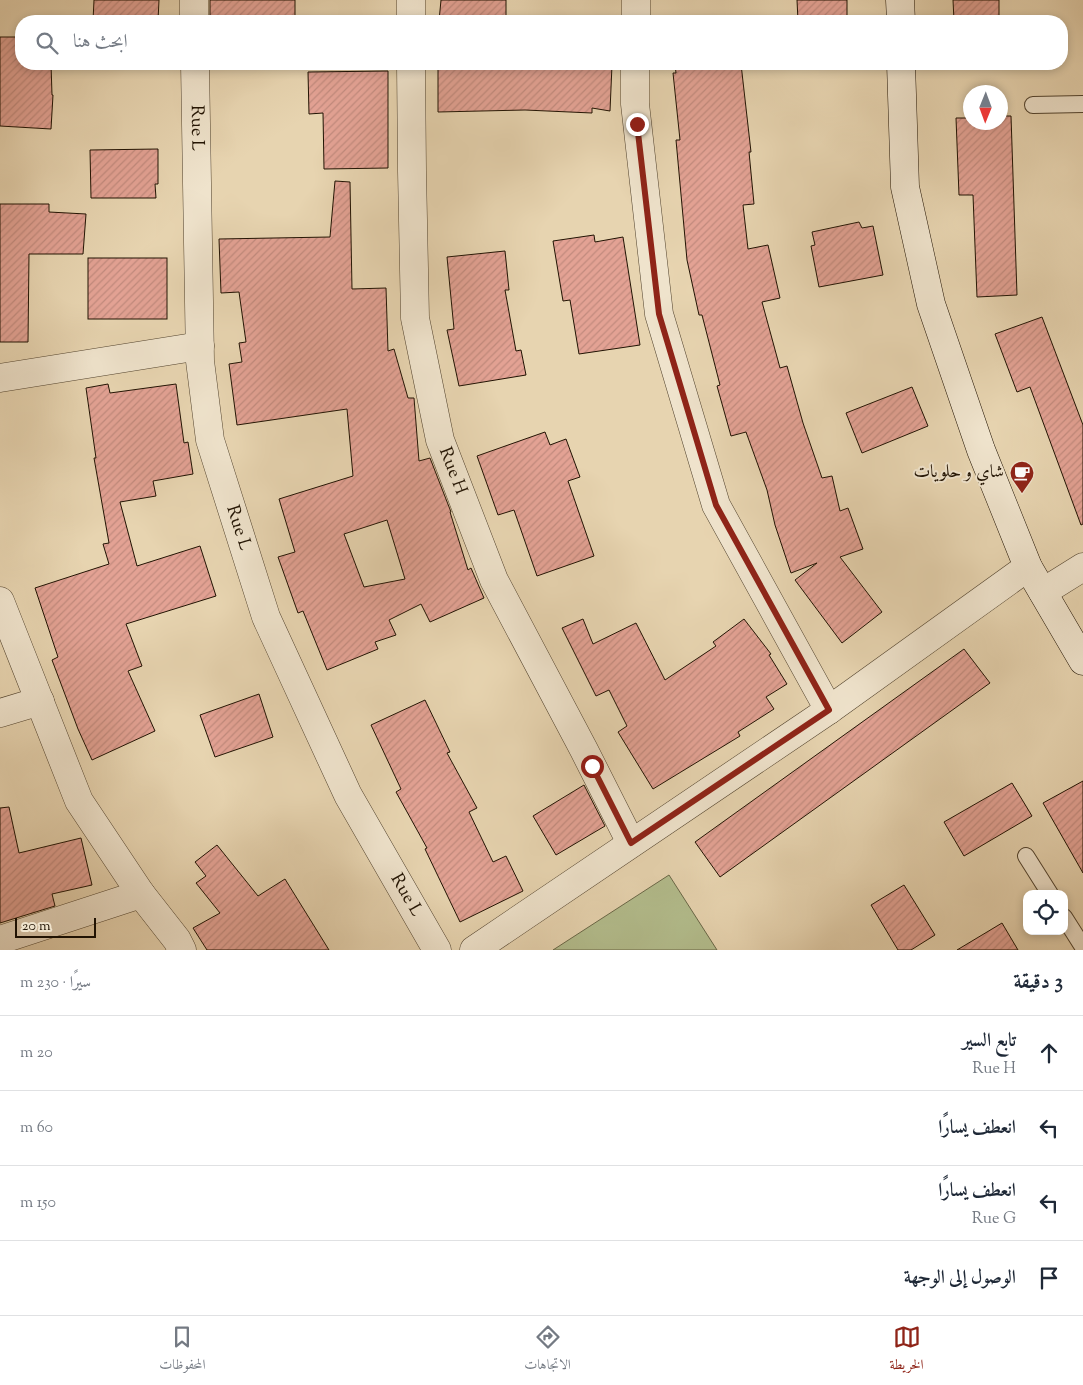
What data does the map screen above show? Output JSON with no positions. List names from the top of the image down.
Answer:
{
  "streets": {
    "street": ["Rue L", "Rue H"]
  },
  "places": {
    "cafe": ["شاي و حلويات"]
  },
  "scale_bar": "20 m",
  "north": "bottom",
  "page": {
    "search": "ابحث هنا",
    "scale": "20 m",
    "heading": ["3 دقيقة", "سيرًا · 230 m"],
    "list": [
      ["تابع السير", "Rue H", "20 m"],
      ["انعطف يسارًا", "60 m"],
      ["انعطف يسارًا", "Rue G", "150 m"],
      "الوصول إلى الوجهة"
    ],
    "nav": ["الخريطة", "الاتجاهات", "المحفوظات"]
  }
}
